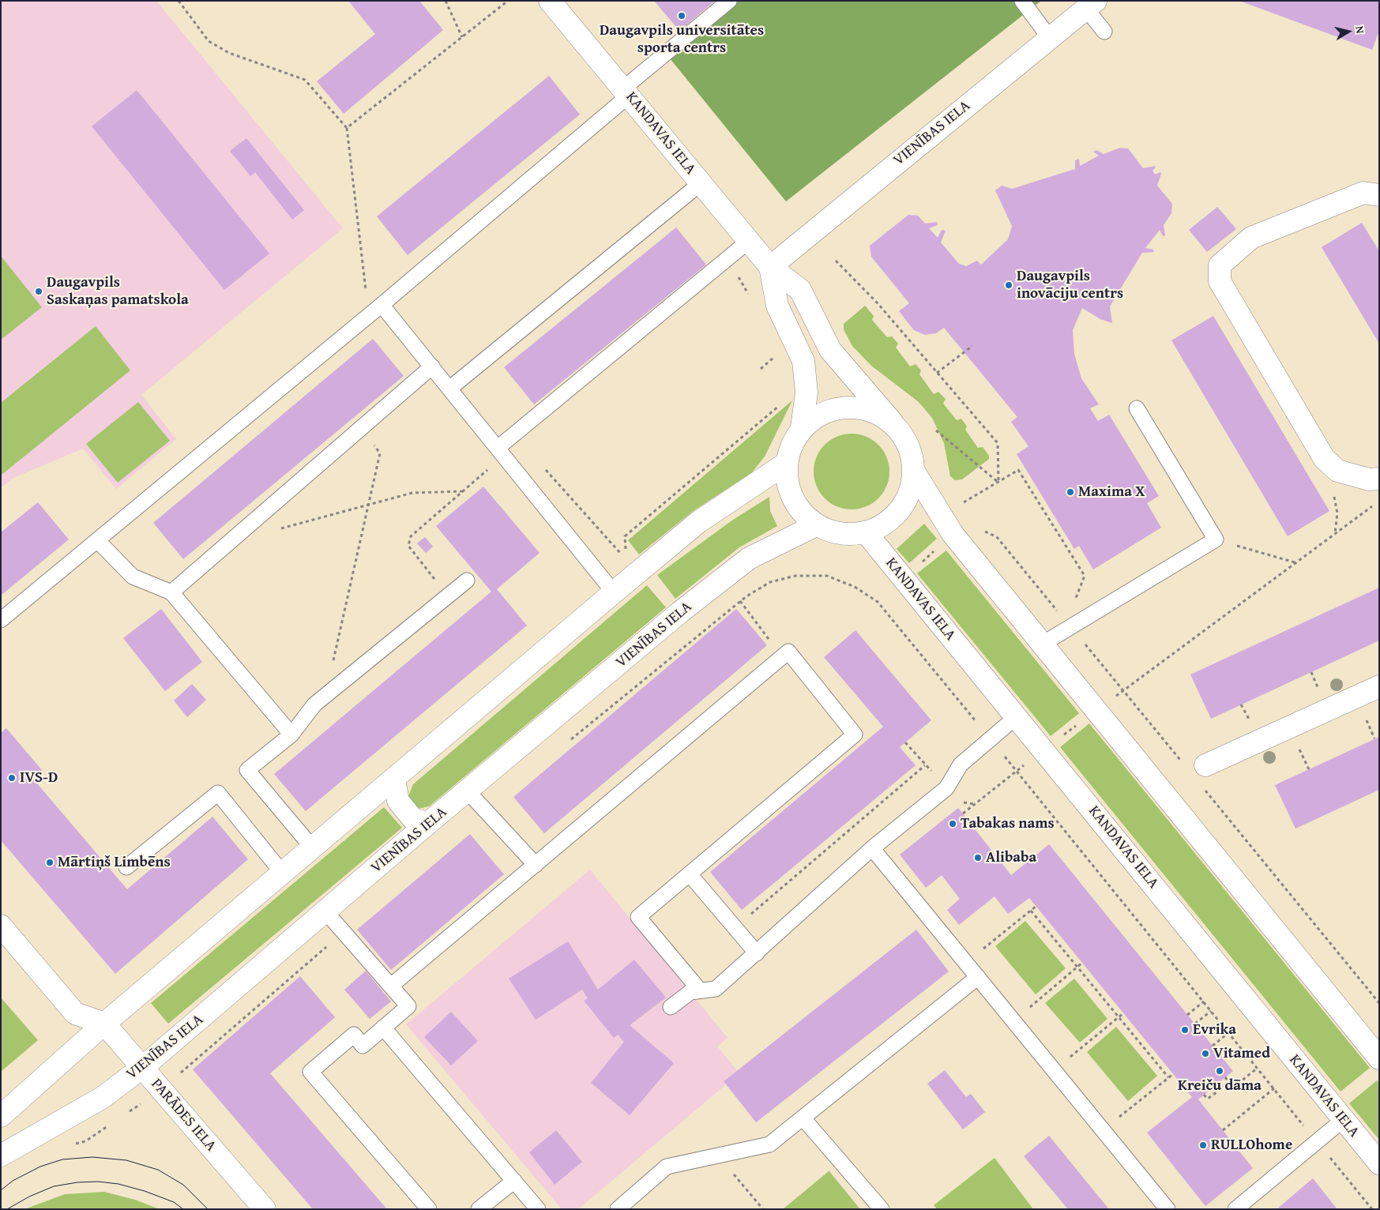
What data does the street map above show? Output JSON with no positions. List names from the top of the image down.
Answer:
{
  "streets": {
    "street": ["KANDAVAS IELA", "VIENĪBAS IELA", "PARĀDES IELA"]
  },
  "crossings": [
    ["KANDAVAS IELA", "VIENĪBAS IELA"],
    ["VIENĪBAS IELA", "PARĀDES IELA"]
  ],
  "places": [
    "Daugavpils universitātes sporta centrs",
    "Daugavpils inovāciju centrs",
    "Daugavpils Saskaņas pamatskola",
    "Maxima X",
    "IVS-D",
    "Tabakas nams",
    "Alibaba",
    "Mārtiņš Limbēns",
    "Evrika",
    "Vitamed",
    "Kreiču dāma",
    "RULLOhome"
  ],
  "north": "right"
}
